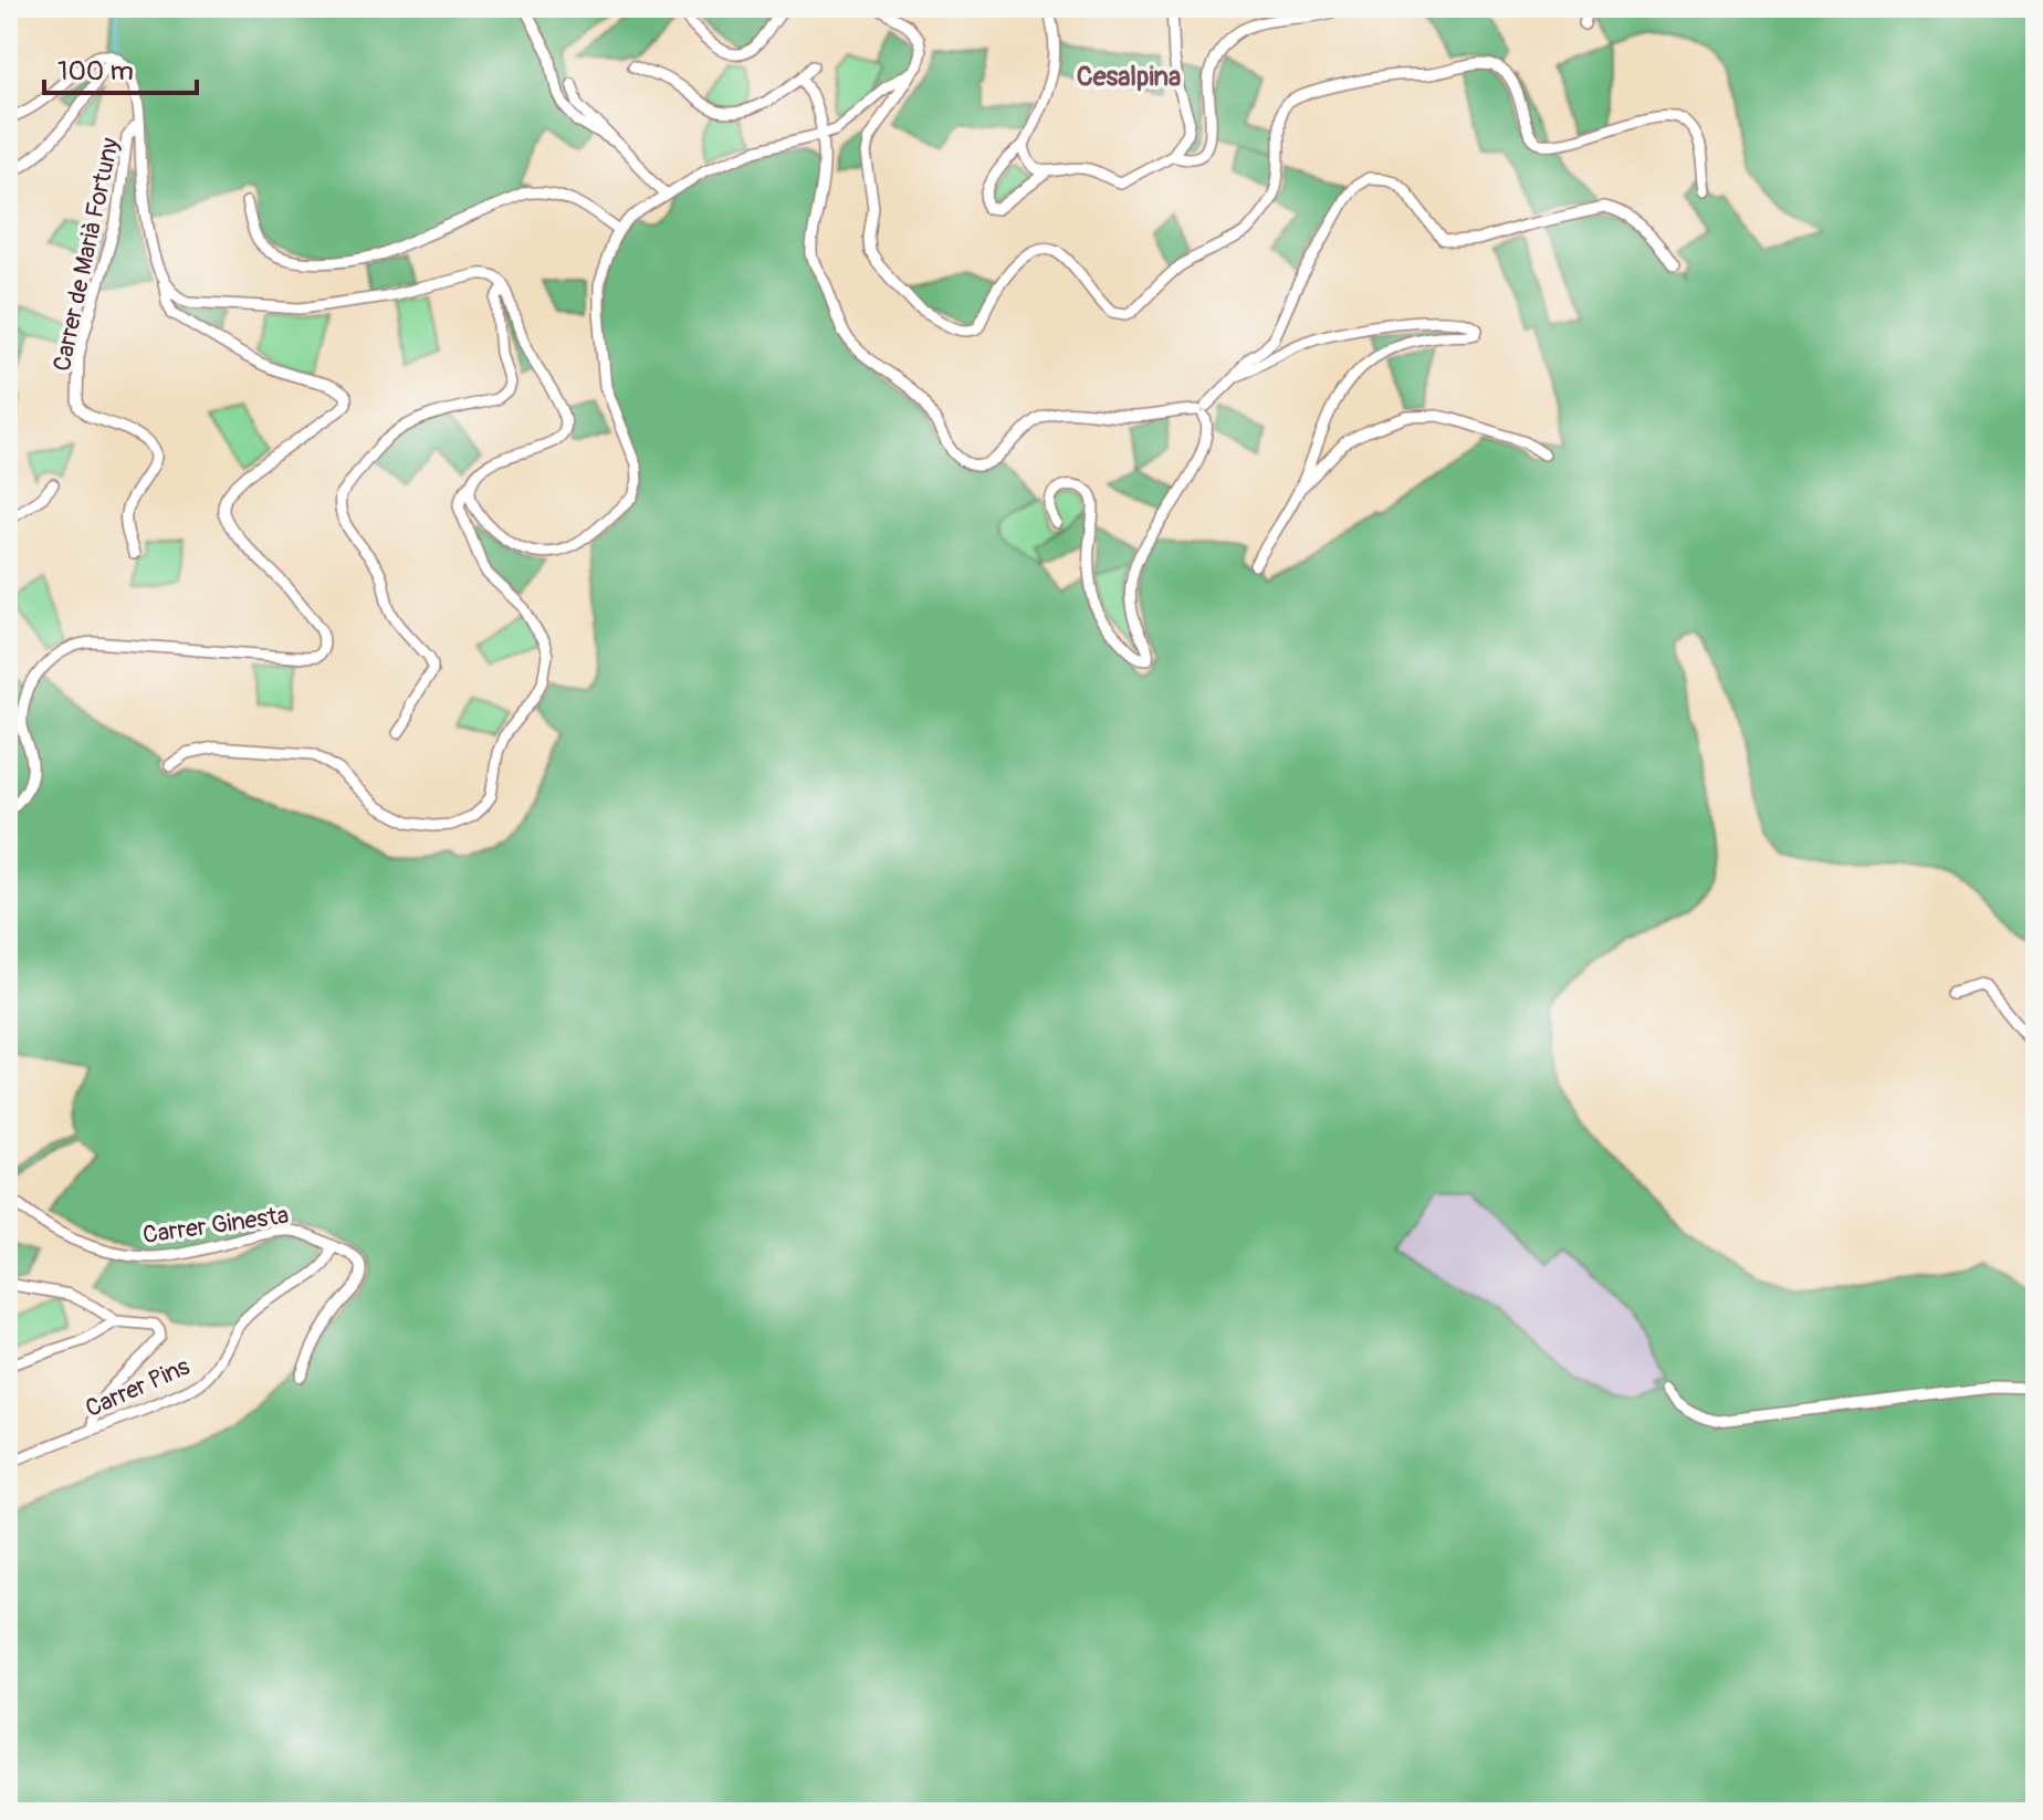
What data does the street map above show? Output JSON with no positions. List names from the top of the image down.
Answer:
{
  "streets": {
    "street": ["Carrer de Marià Fortuny", "Carrer Ginesta", "Carrer Pins"]
  },
  "crossings": [
    ["Carrer Ginesta", "Carrer Pins"]
  ],
  "districts": ["Cesalpina"],
  "scale_bar": "100 m"
}
